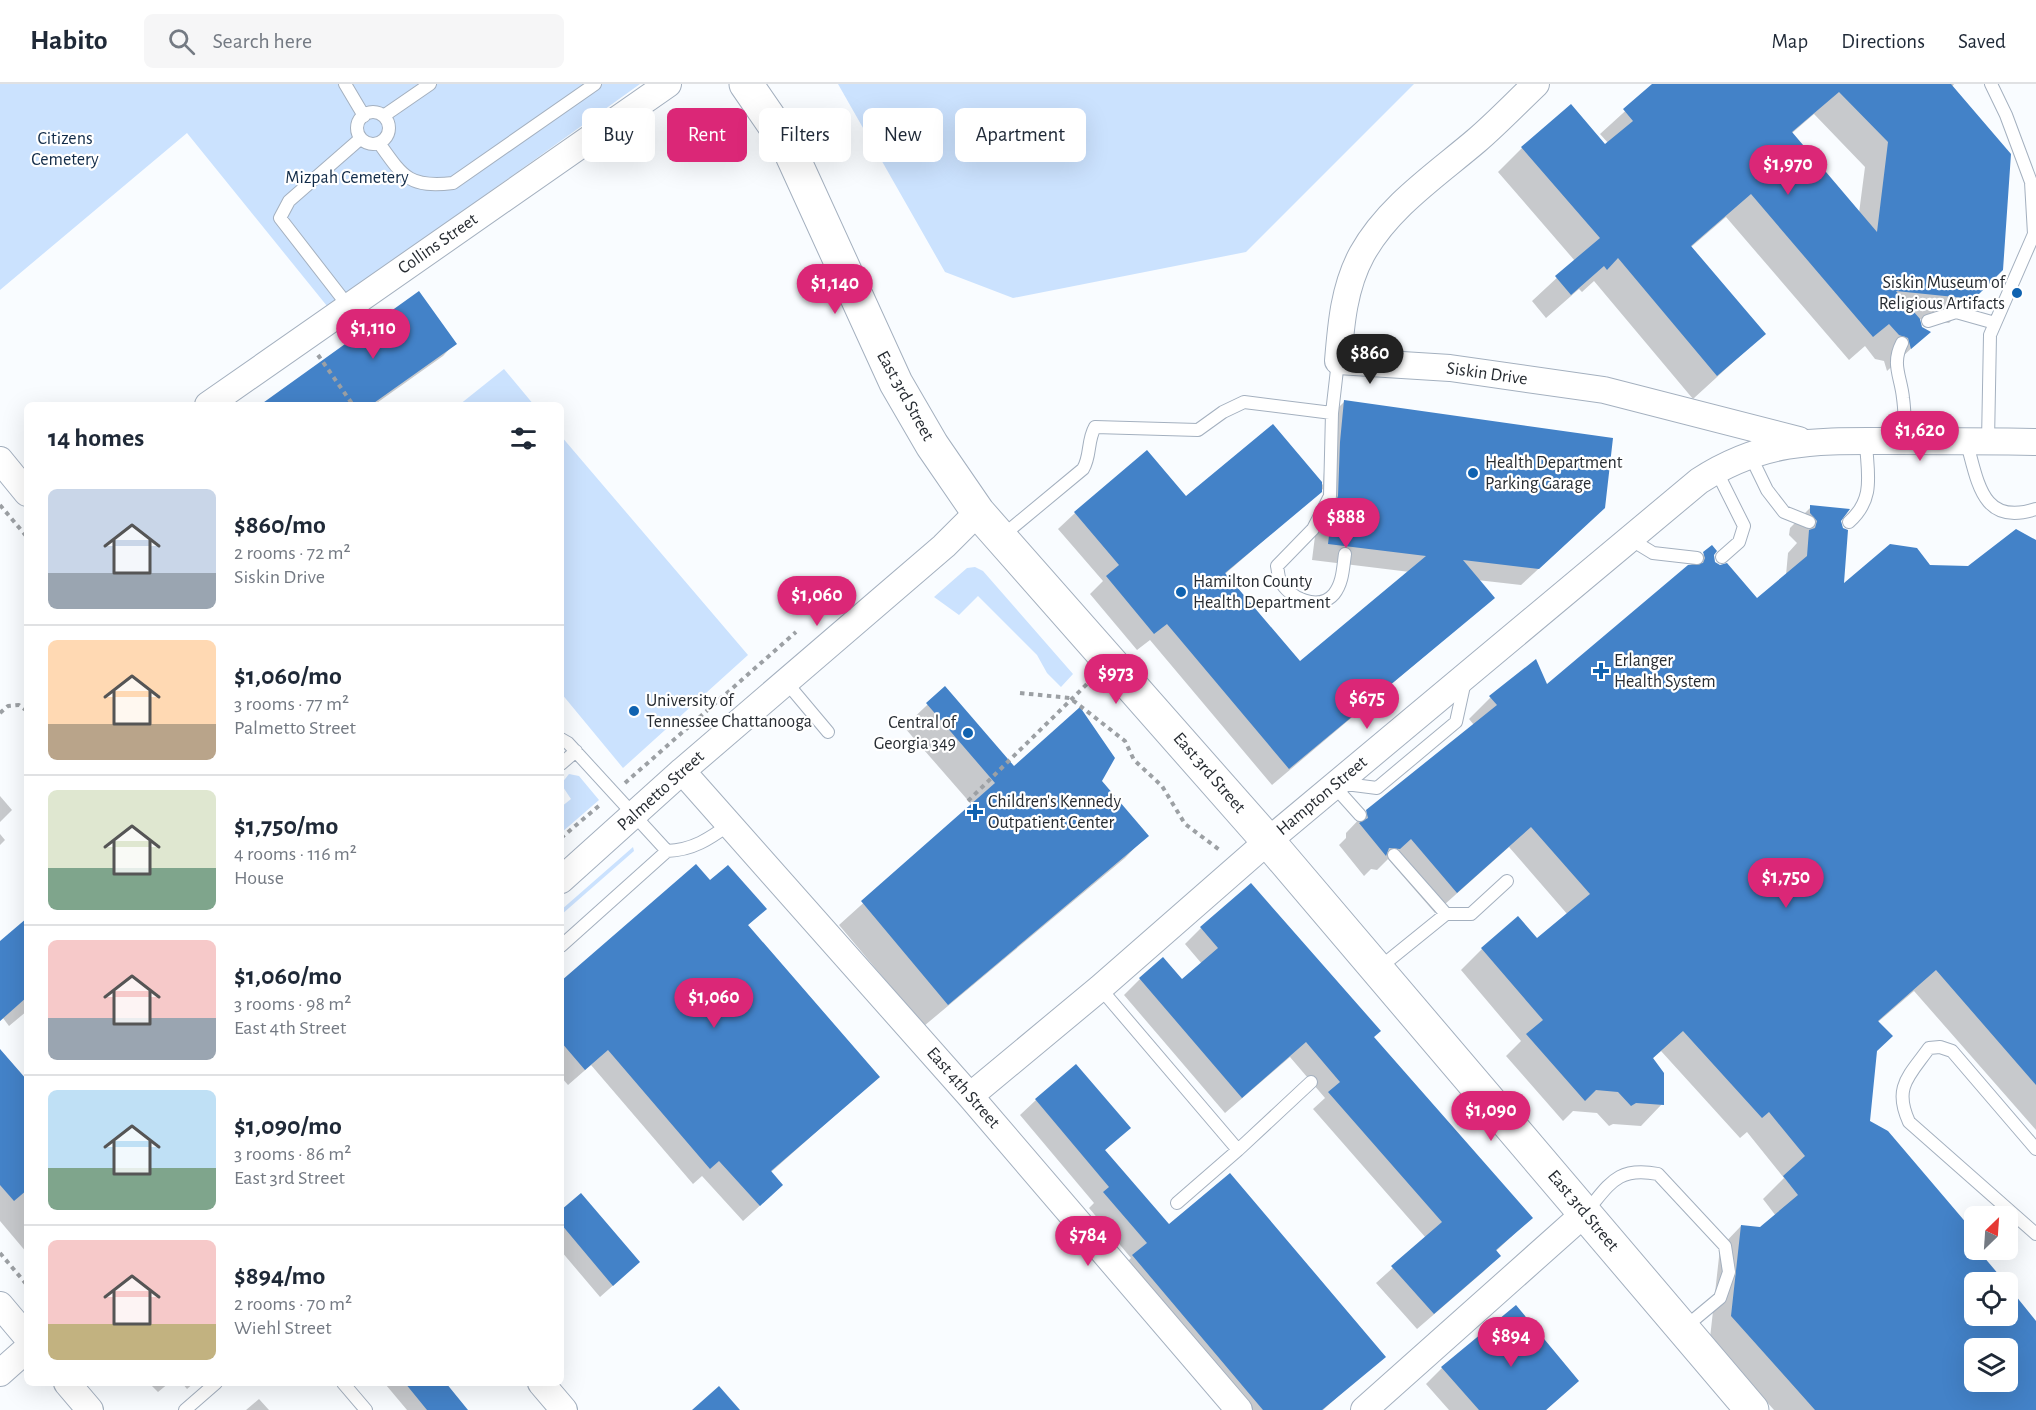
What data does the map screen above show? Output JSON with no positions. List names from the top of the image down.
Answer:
{
  "streets": {
    "main road": ["East 3rd Street"],
    "street": [
      "Collins Street",
      "Siskin Drive",
      "Palmetto Street",
      "Hampton Street",
      "East 4th Street"
    ]
  },
  "crossings": [
    ["Siskin Drive", "Hampton Street"],
    ["East 3rd Street", "Palmetto Street"],
    ["East 3rd Street", "Hampton Street"],
    ["Palmetto Street", "East 4th Street"],
    ["Hampton Street", "East 4th Street"]
  ],
  "parks": ["Citizens Cemetery", "Mizpah Cemetery"],
  "places": {
    "other": [
      "Siskin Museum of Religious Artifacts",
      "Health Department Parking Garage",
      "Hamilton County Health Department",
      "University of Tennessee Chattanooga",
      "Central of Georgia 349"
    ],
    "health": ["Erlanger Health System", "Children's Kennedy Outpatient Center"]
  },
  "north": "top right",
  "page": {
    "header": "Habito",
    "search": "Search here",
    "nav": ["Map", "Directions", "Saved"],
    "chip": [
      "Buy",
      "Rent",
      "Filters",
      "New",
      "Apartment"
    ],
    "price": [
      "$1,970",
      "$1,140",
      "$1,110",
      "$860",
      "$1,620",
      "$888",
      "$1,060",
      "$973",
      "$675",
      "$1,750",
      "$1,060",
      "$1,090",
      "$784",
      "$894"
    ],
    "heading": "14 homes",
    "list": [
      {
        "name": "$860/mo",
        "note": "2 rooms · 72 m² · Siskin Drive"
      },
      {
        "name": "$1,060/mo",
        "note": "3 rooms · 77 m² · Palmetto Street"
      },
      {
        "name": "$1,750/mo",
        "note": "4 rooms · 116 m² · House"
      },
      {
        "name": "$1,060/mo",
        "note": "3 rooms · 98 m² · East 4th Street"
      },
      {
        "name": "$1,090/mo",
        "note": "3 rooms · 86 m² · East 3rd Street"
      },
      {
        "name": "$894/mo",
        "note": "2 rooms · 70 m² · Wiehl Street"
      }
    ]
  }
}
